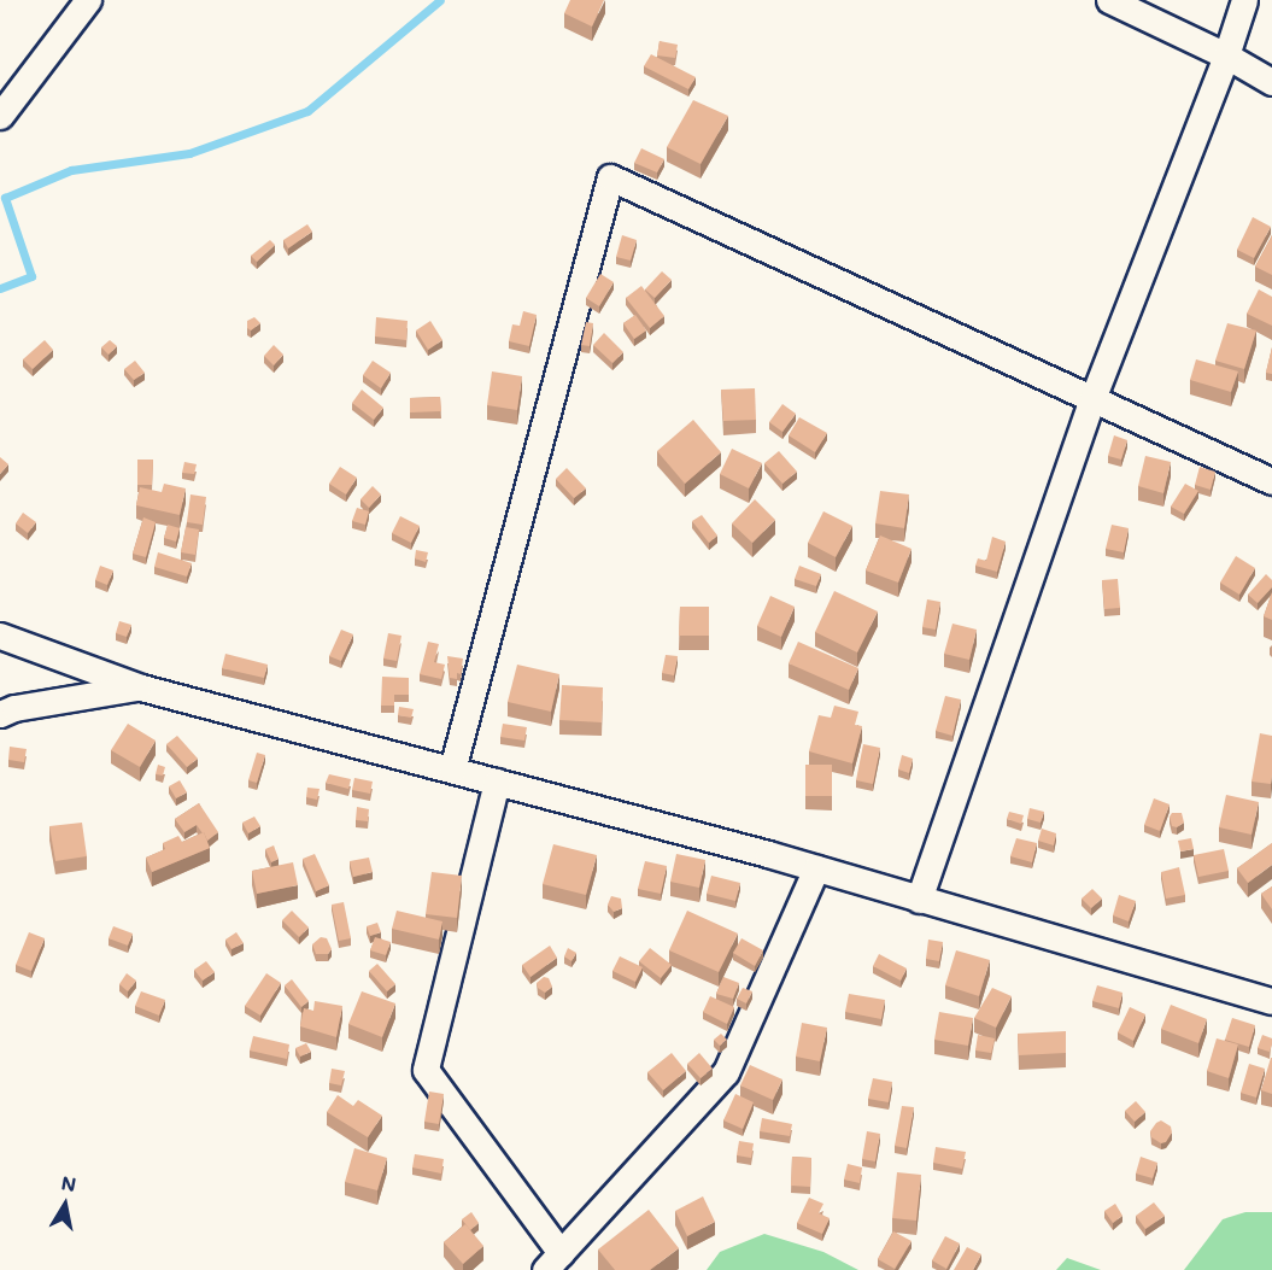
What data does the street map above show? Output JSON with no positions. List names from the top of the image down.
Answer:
{
  "north": "top"
}
